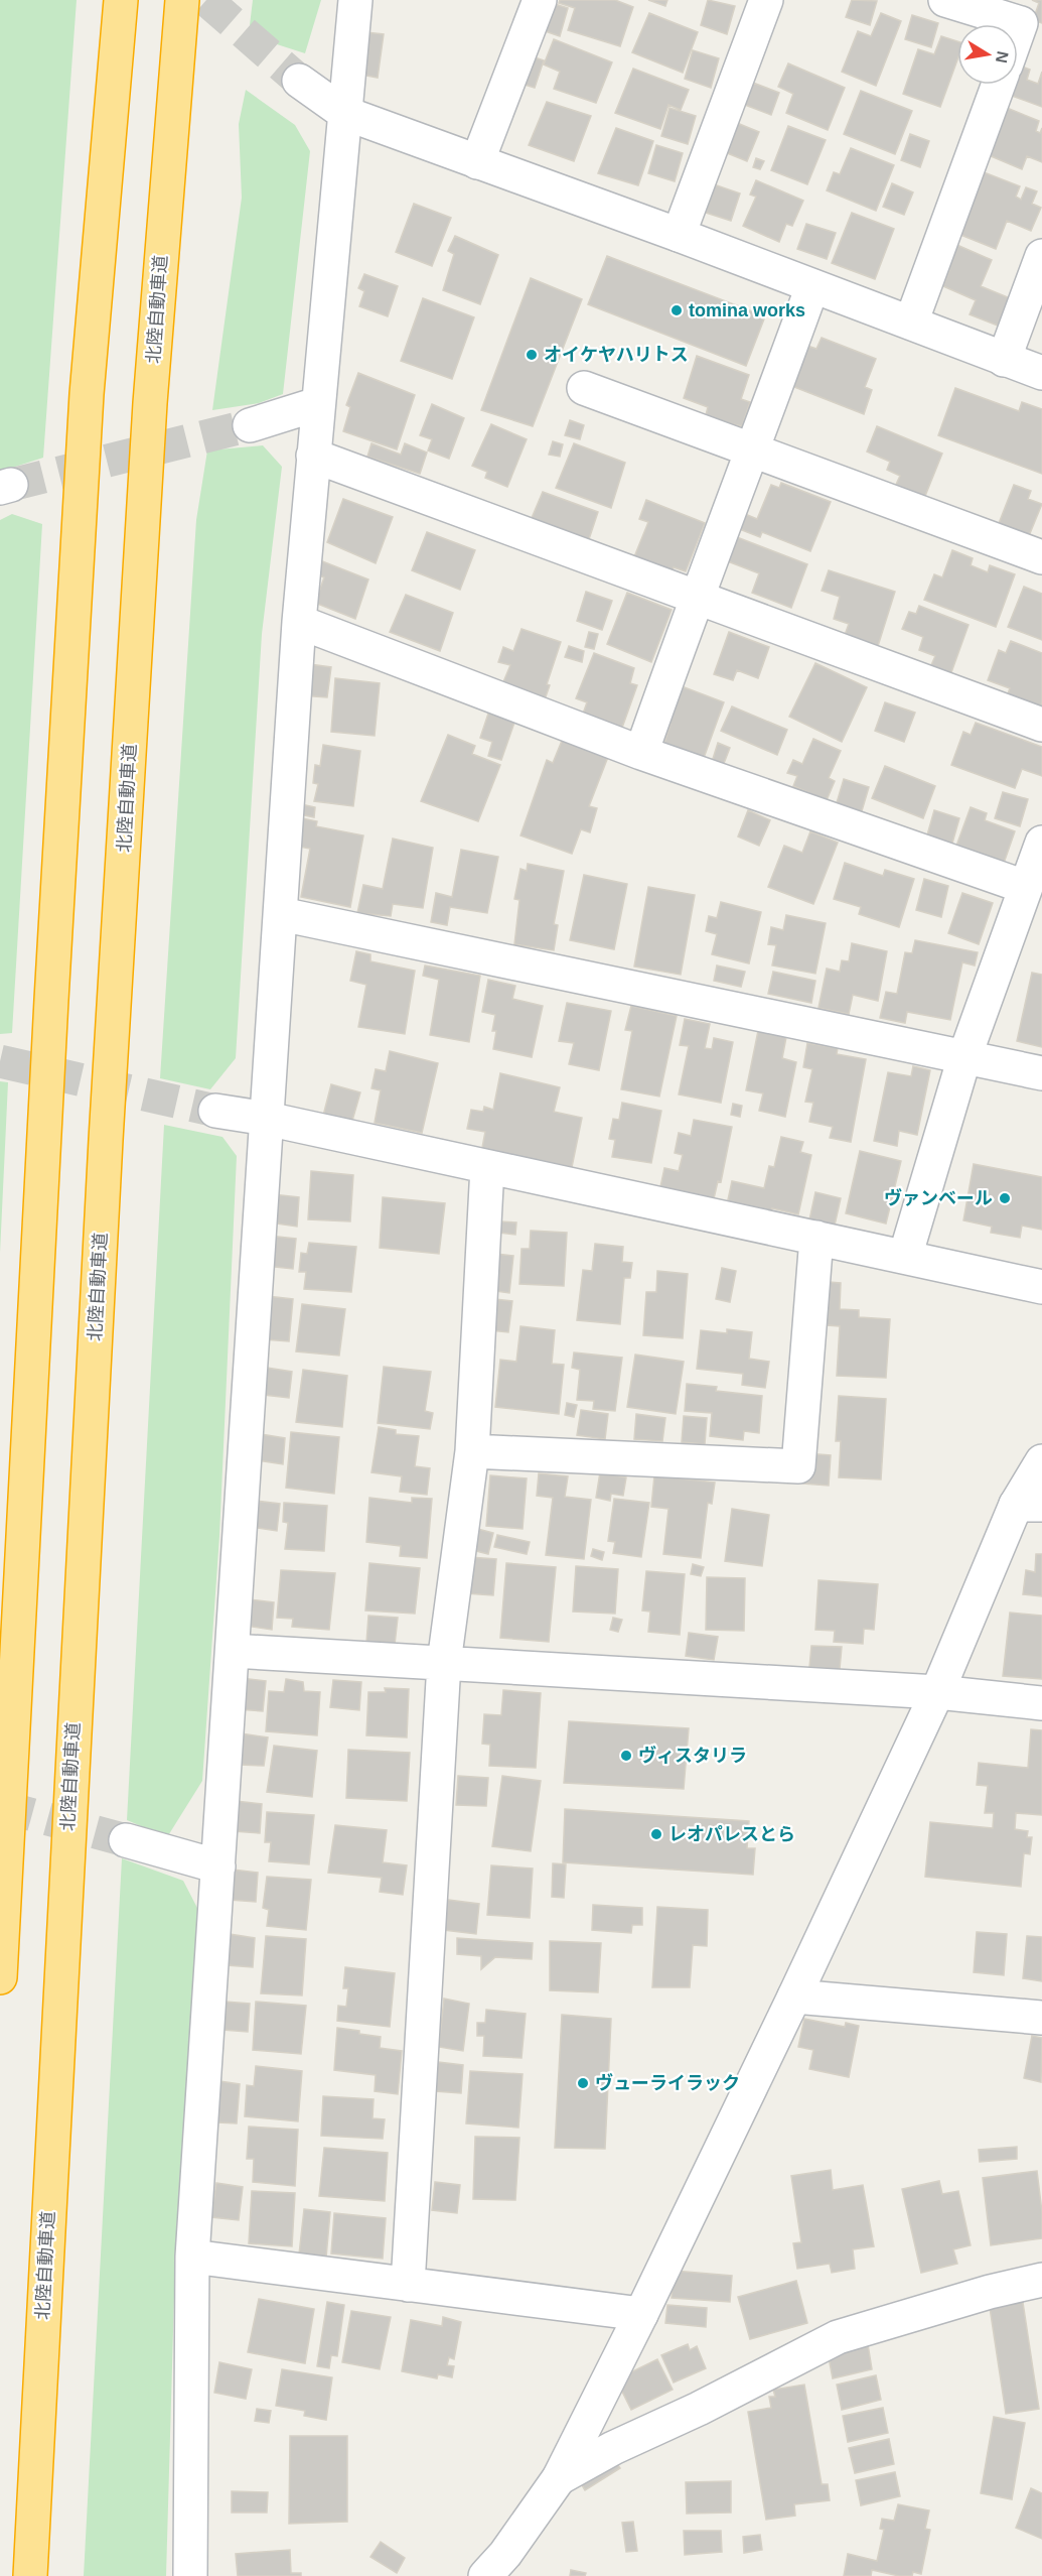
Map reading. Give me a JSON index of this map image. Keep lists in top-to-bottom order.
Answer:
{
  "streets": {
    "highway": ["北陸自動車道"]
  },
  "places": [
    "tomina works",
    "オイケヤハリトス",
    "ヴァンベール",
    "ヴィスタリラ",
    "レオパレスとら",
    "ヴューライラック"
  ],
  "north": "right"
}
